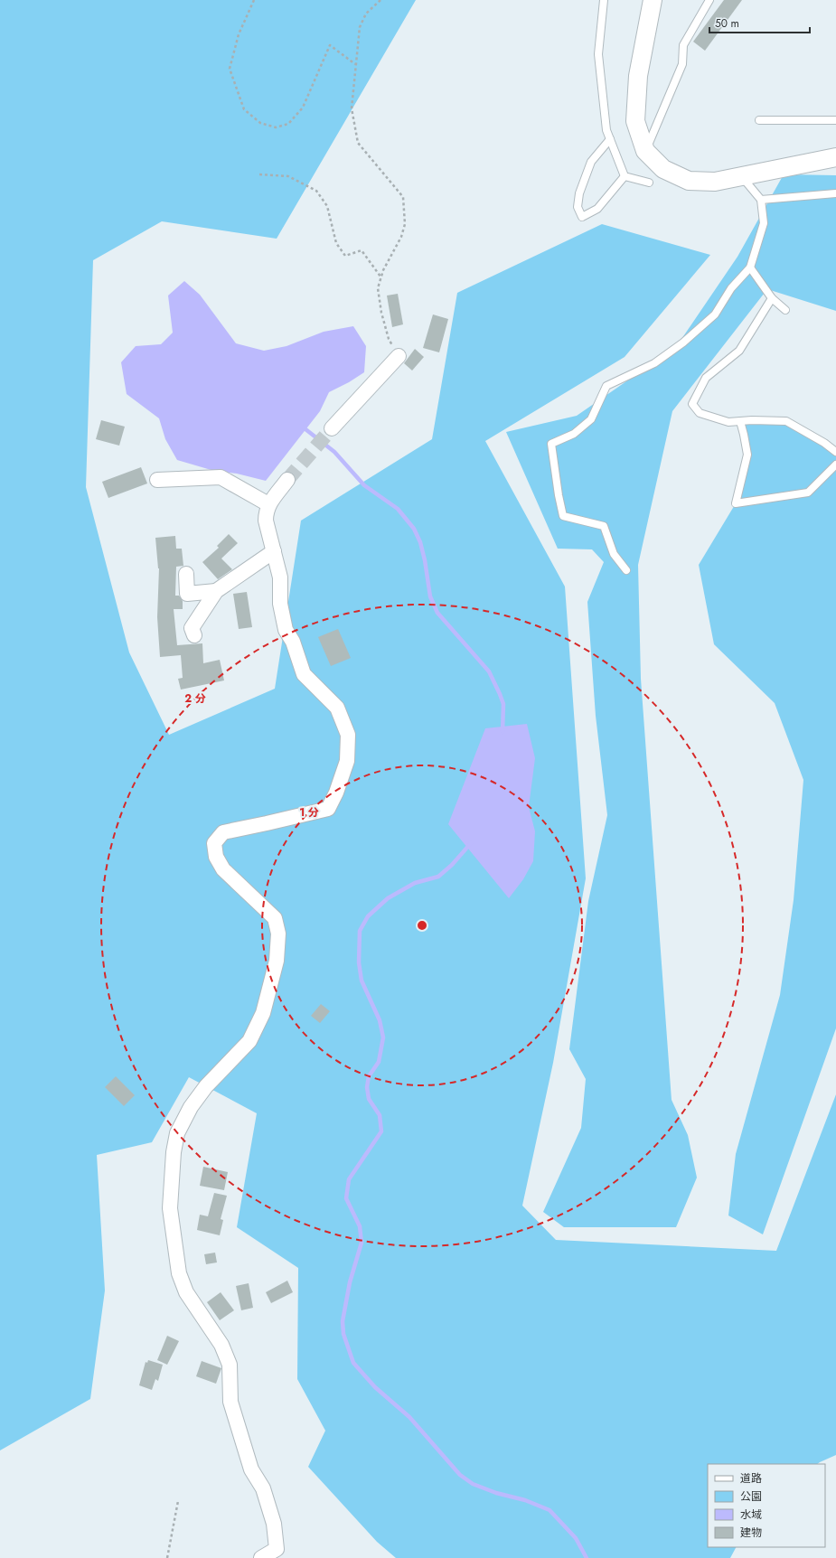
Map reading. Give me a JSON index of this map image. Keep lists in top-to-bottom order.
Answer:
{
  "legend": [
    "道路",
    "公園",
    "水域",
    "建物"
  ],
  "scale_bar": "50 m",
  "rings": ["2 分", "1 分"]
}
